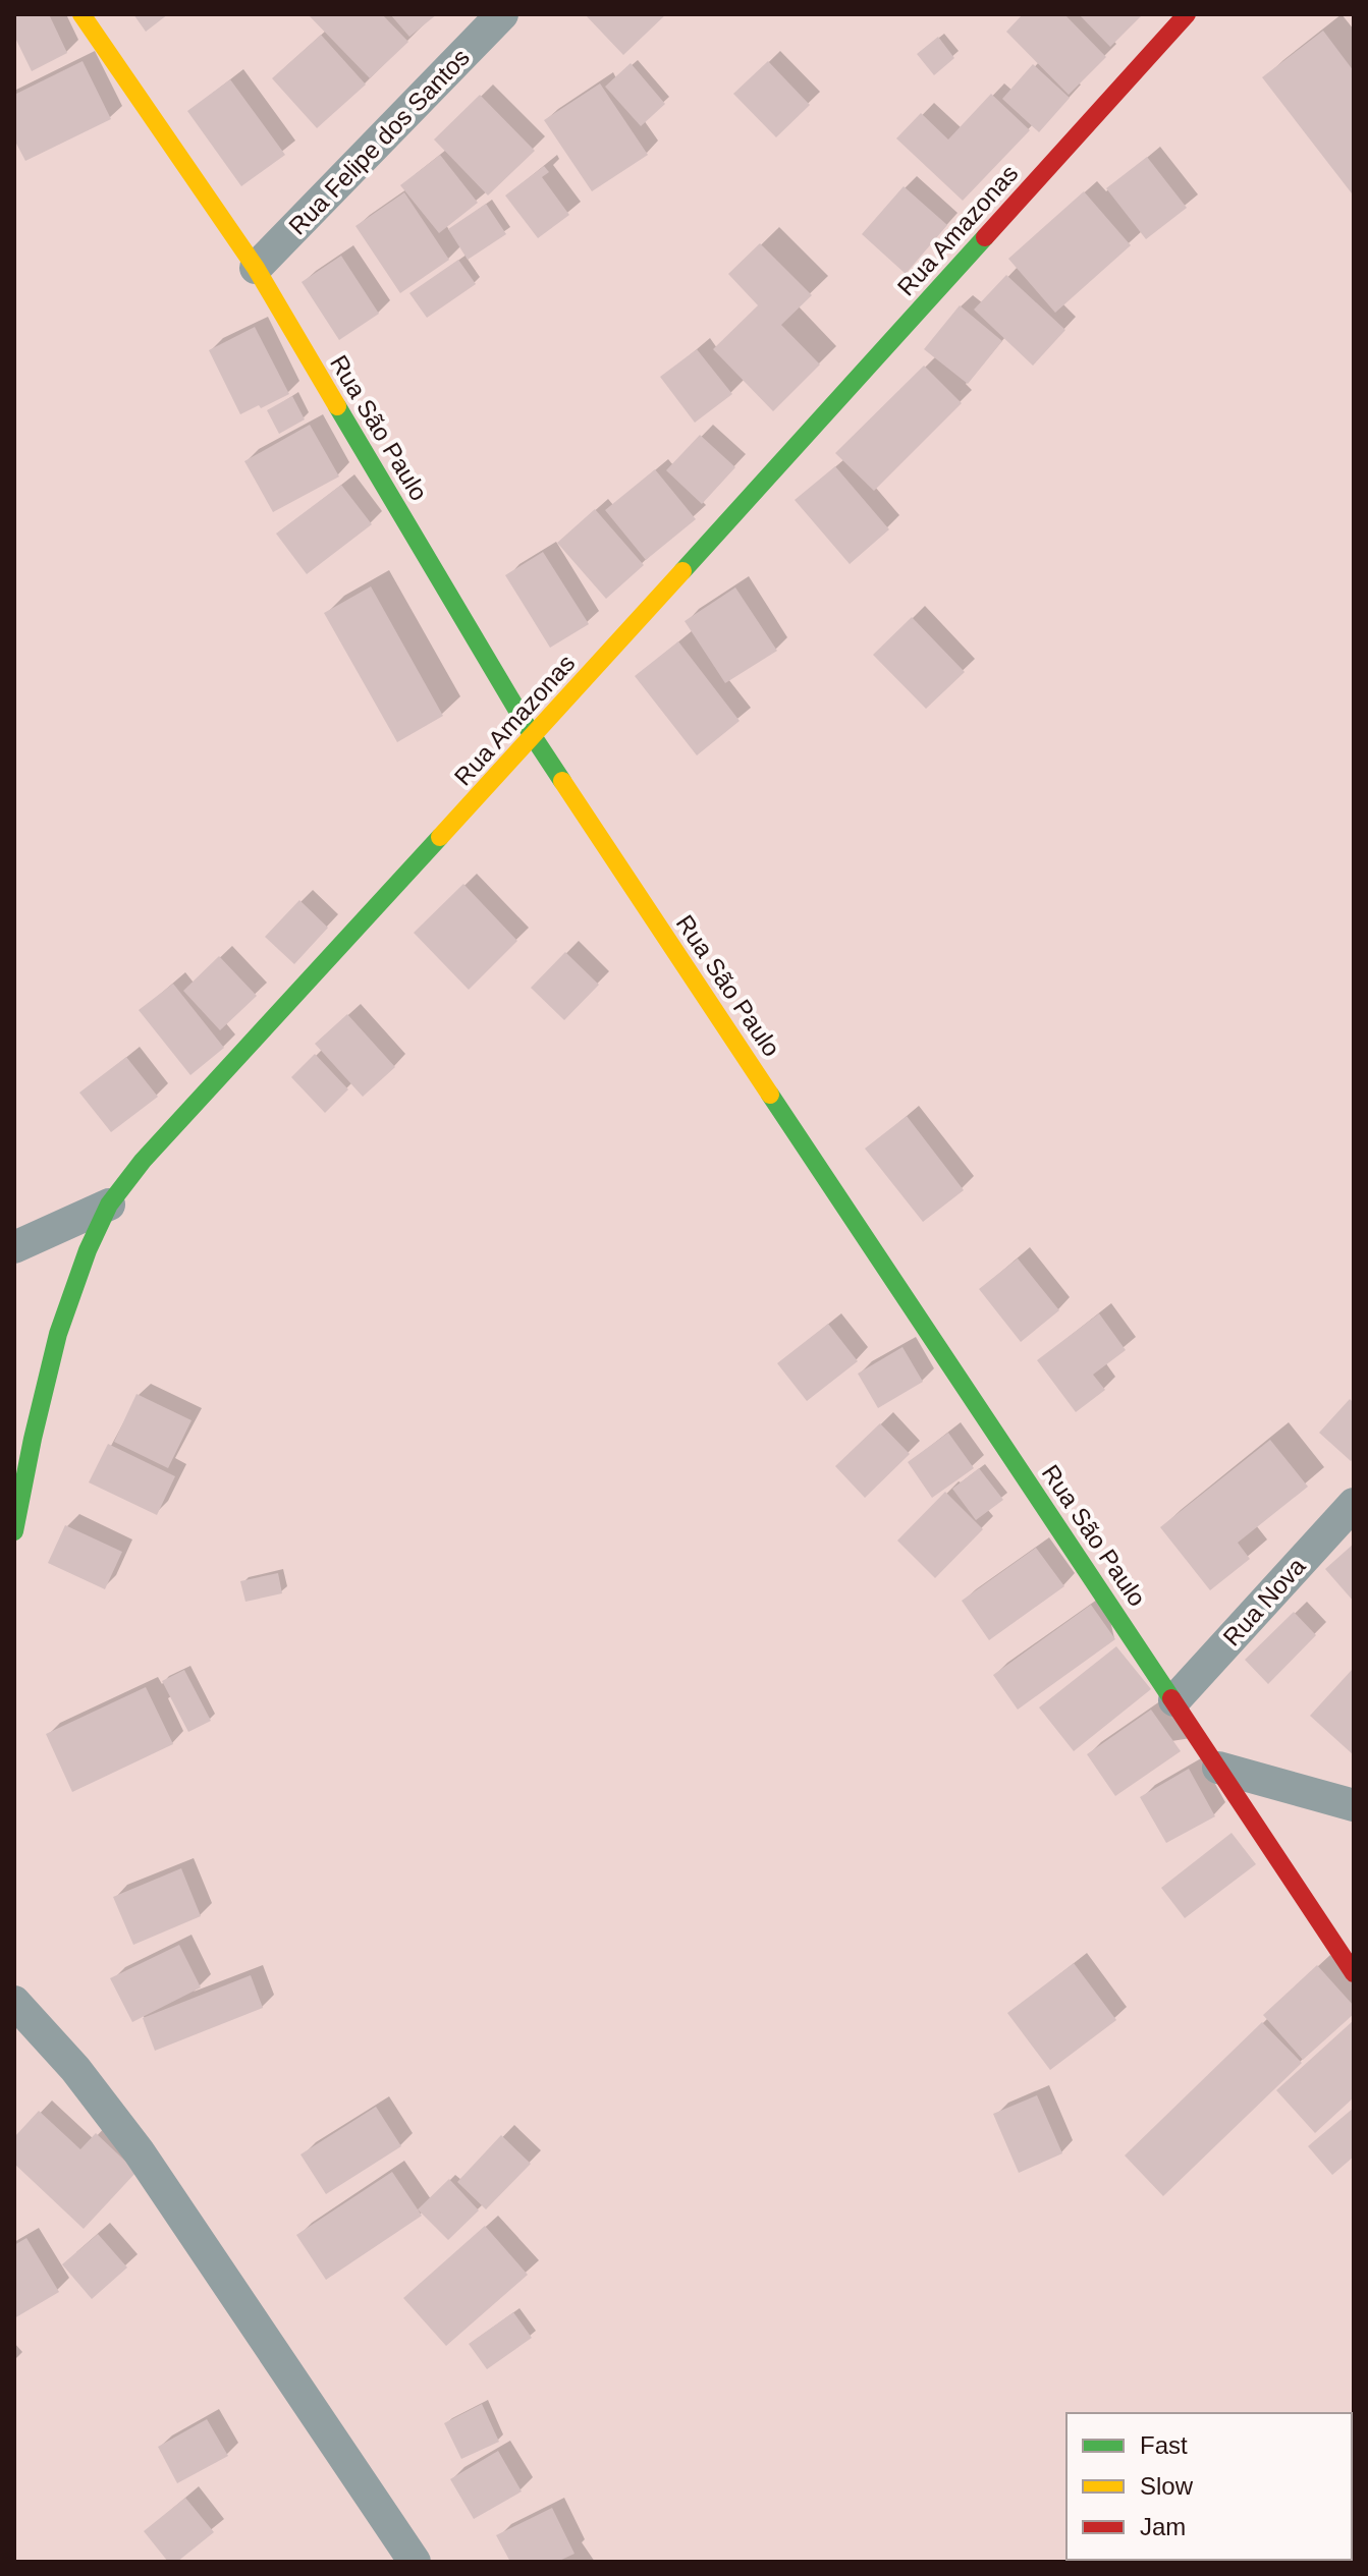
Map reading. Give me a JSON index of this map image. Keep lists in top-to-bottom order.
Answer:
{
  "streets": {
    "street": [
      "Rua Felipe dos Santos",
      "Rua Amazonas",
      "Rua São Paulo",
      "Rua Nova"
    ]
  },
  "crossings": [
    ["Rua Felipe dos Santos", "Rua São Paulo"],
    ["Rua Amazonas", "Rua São Paulo"],
    ["Rua São Paulo", "Rua Nova"]
  ],
  "legend": ["Fast", "Slow", "Jam"]
}
